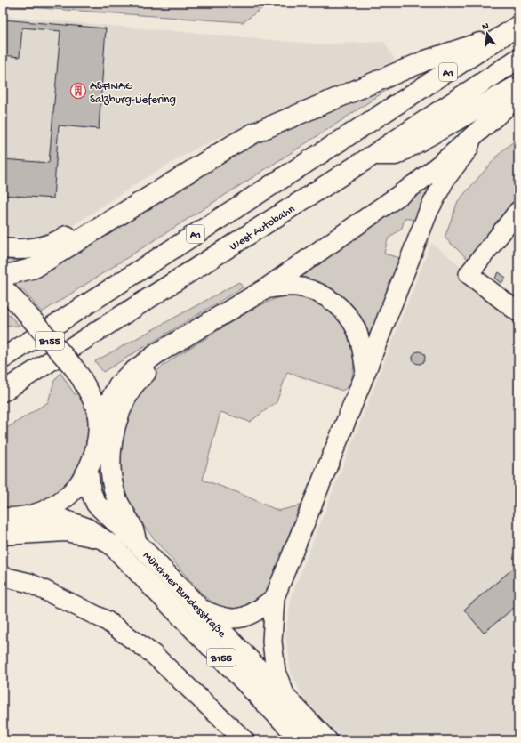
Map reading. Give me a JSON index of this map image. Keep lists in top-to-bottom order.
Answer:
{
  "streets": {
    "main road": [
      "A1",
      "West Autobahn",
      "B155",
      "Münchner Bundesstraße"
    ]
  },
  "places": {
    "building": ["ASFINAG Salzburg-Liefering"]
  },
  "north": "top"
}
